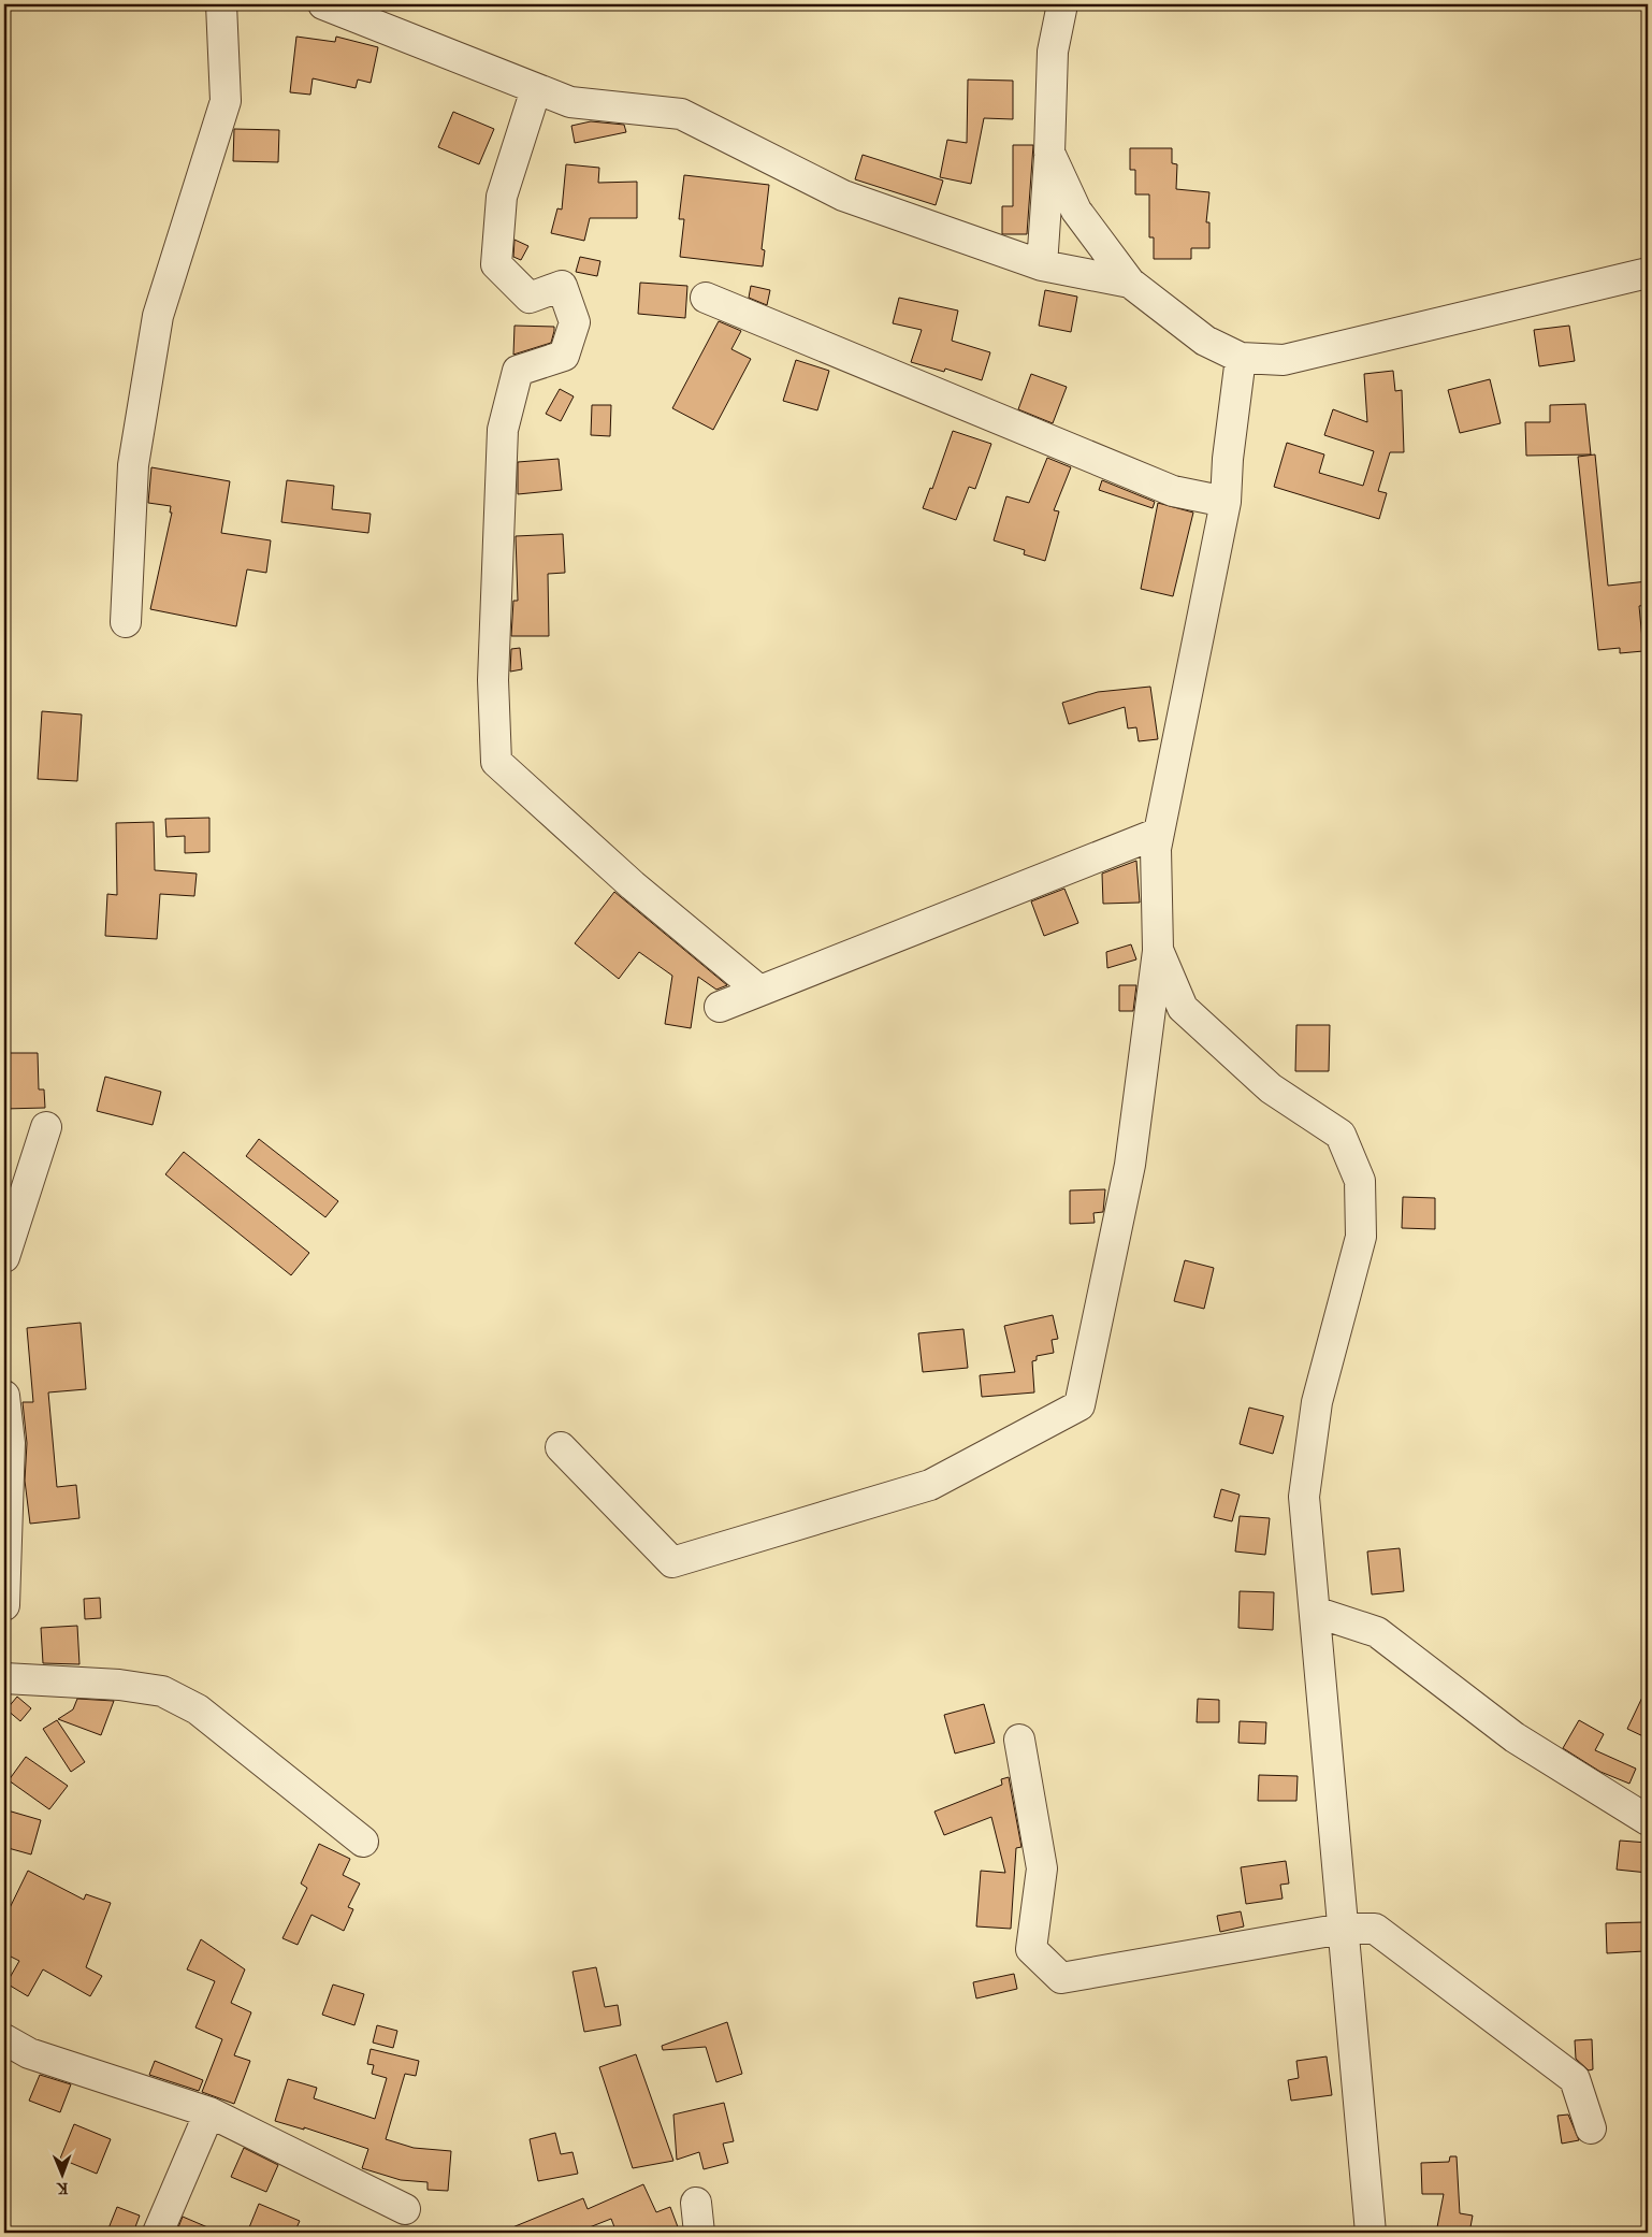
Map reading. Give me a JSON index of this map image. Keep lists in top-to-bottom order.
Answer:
{
  "north": "bottom"
}
